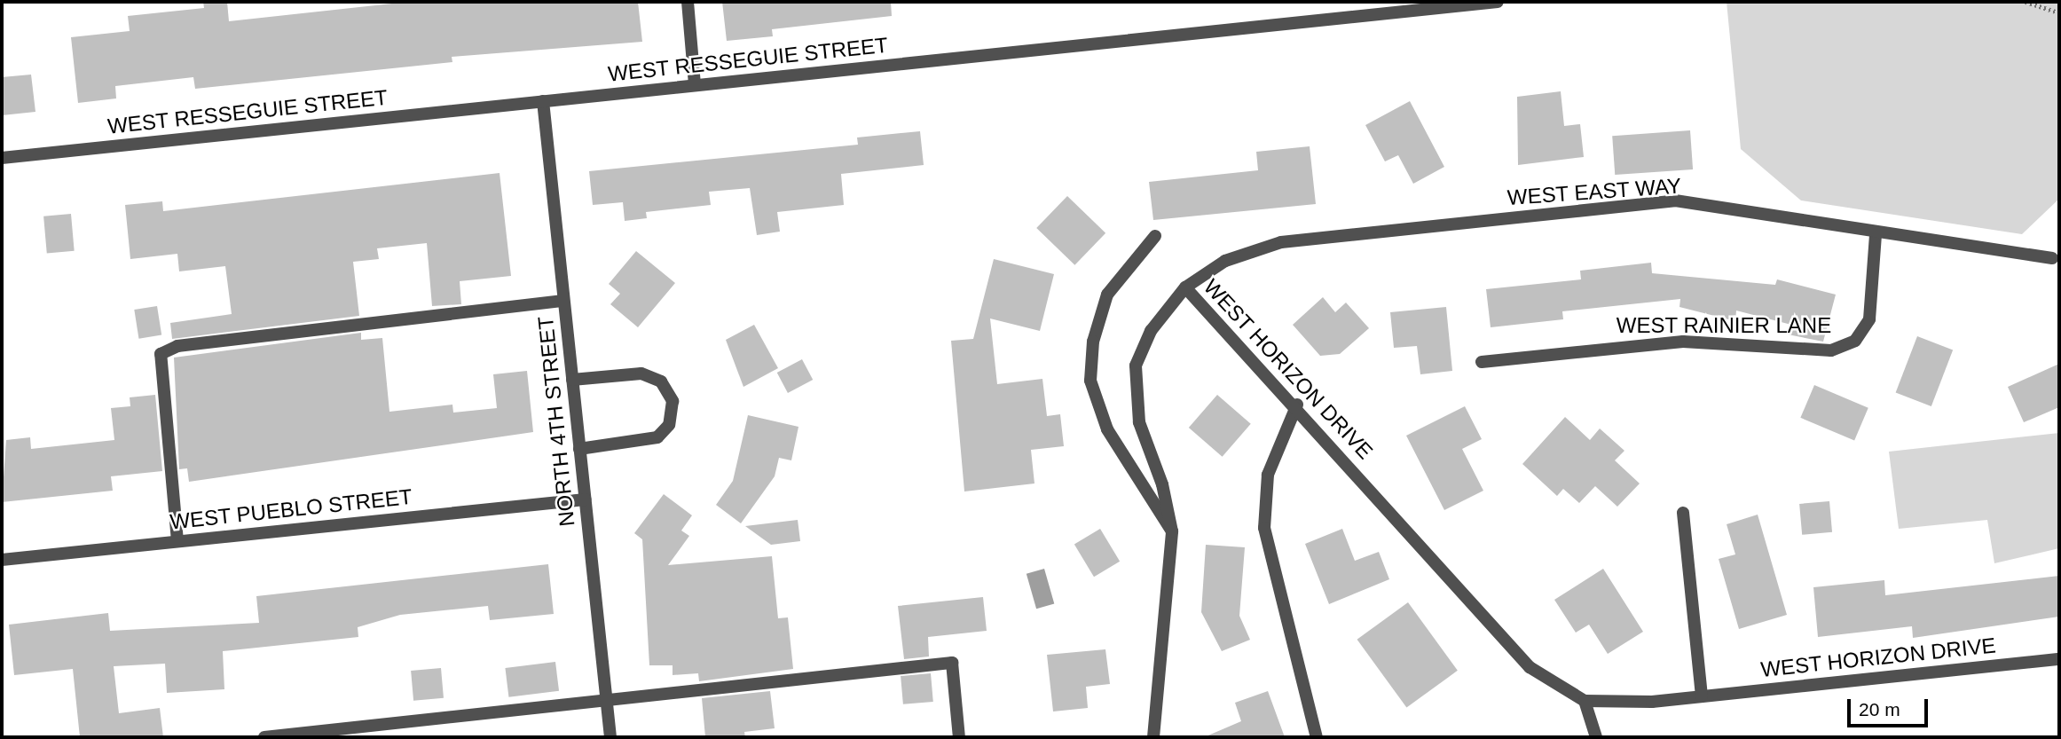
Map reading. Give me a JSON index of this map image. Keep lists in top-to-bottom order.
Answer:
{
  "streets": {
    "street": [
      "WEST RESSEGUIE STREET",
      "WEST EAST WAY",
      "WEST RAINIER LANE",
      "WEST HORIZON DRIVE",
      "NORTH 4TH STREET",
      "WEST PUEBLO STREET"
    ]
  },
  "crossings": [
    ["WEST RESSEGUIE STREET", "NORTH 4TH STREET"],
    ["WEST EAST WAY", "WEST RAINIER LANE"],
    ["WEST EAST WAY", "WEST HORIZON DRIVE"],
    ["NORTH 4TH STREET", "WEST PUEBLO STREET"]
  ],
  "scale_bar": "20 m"
}
